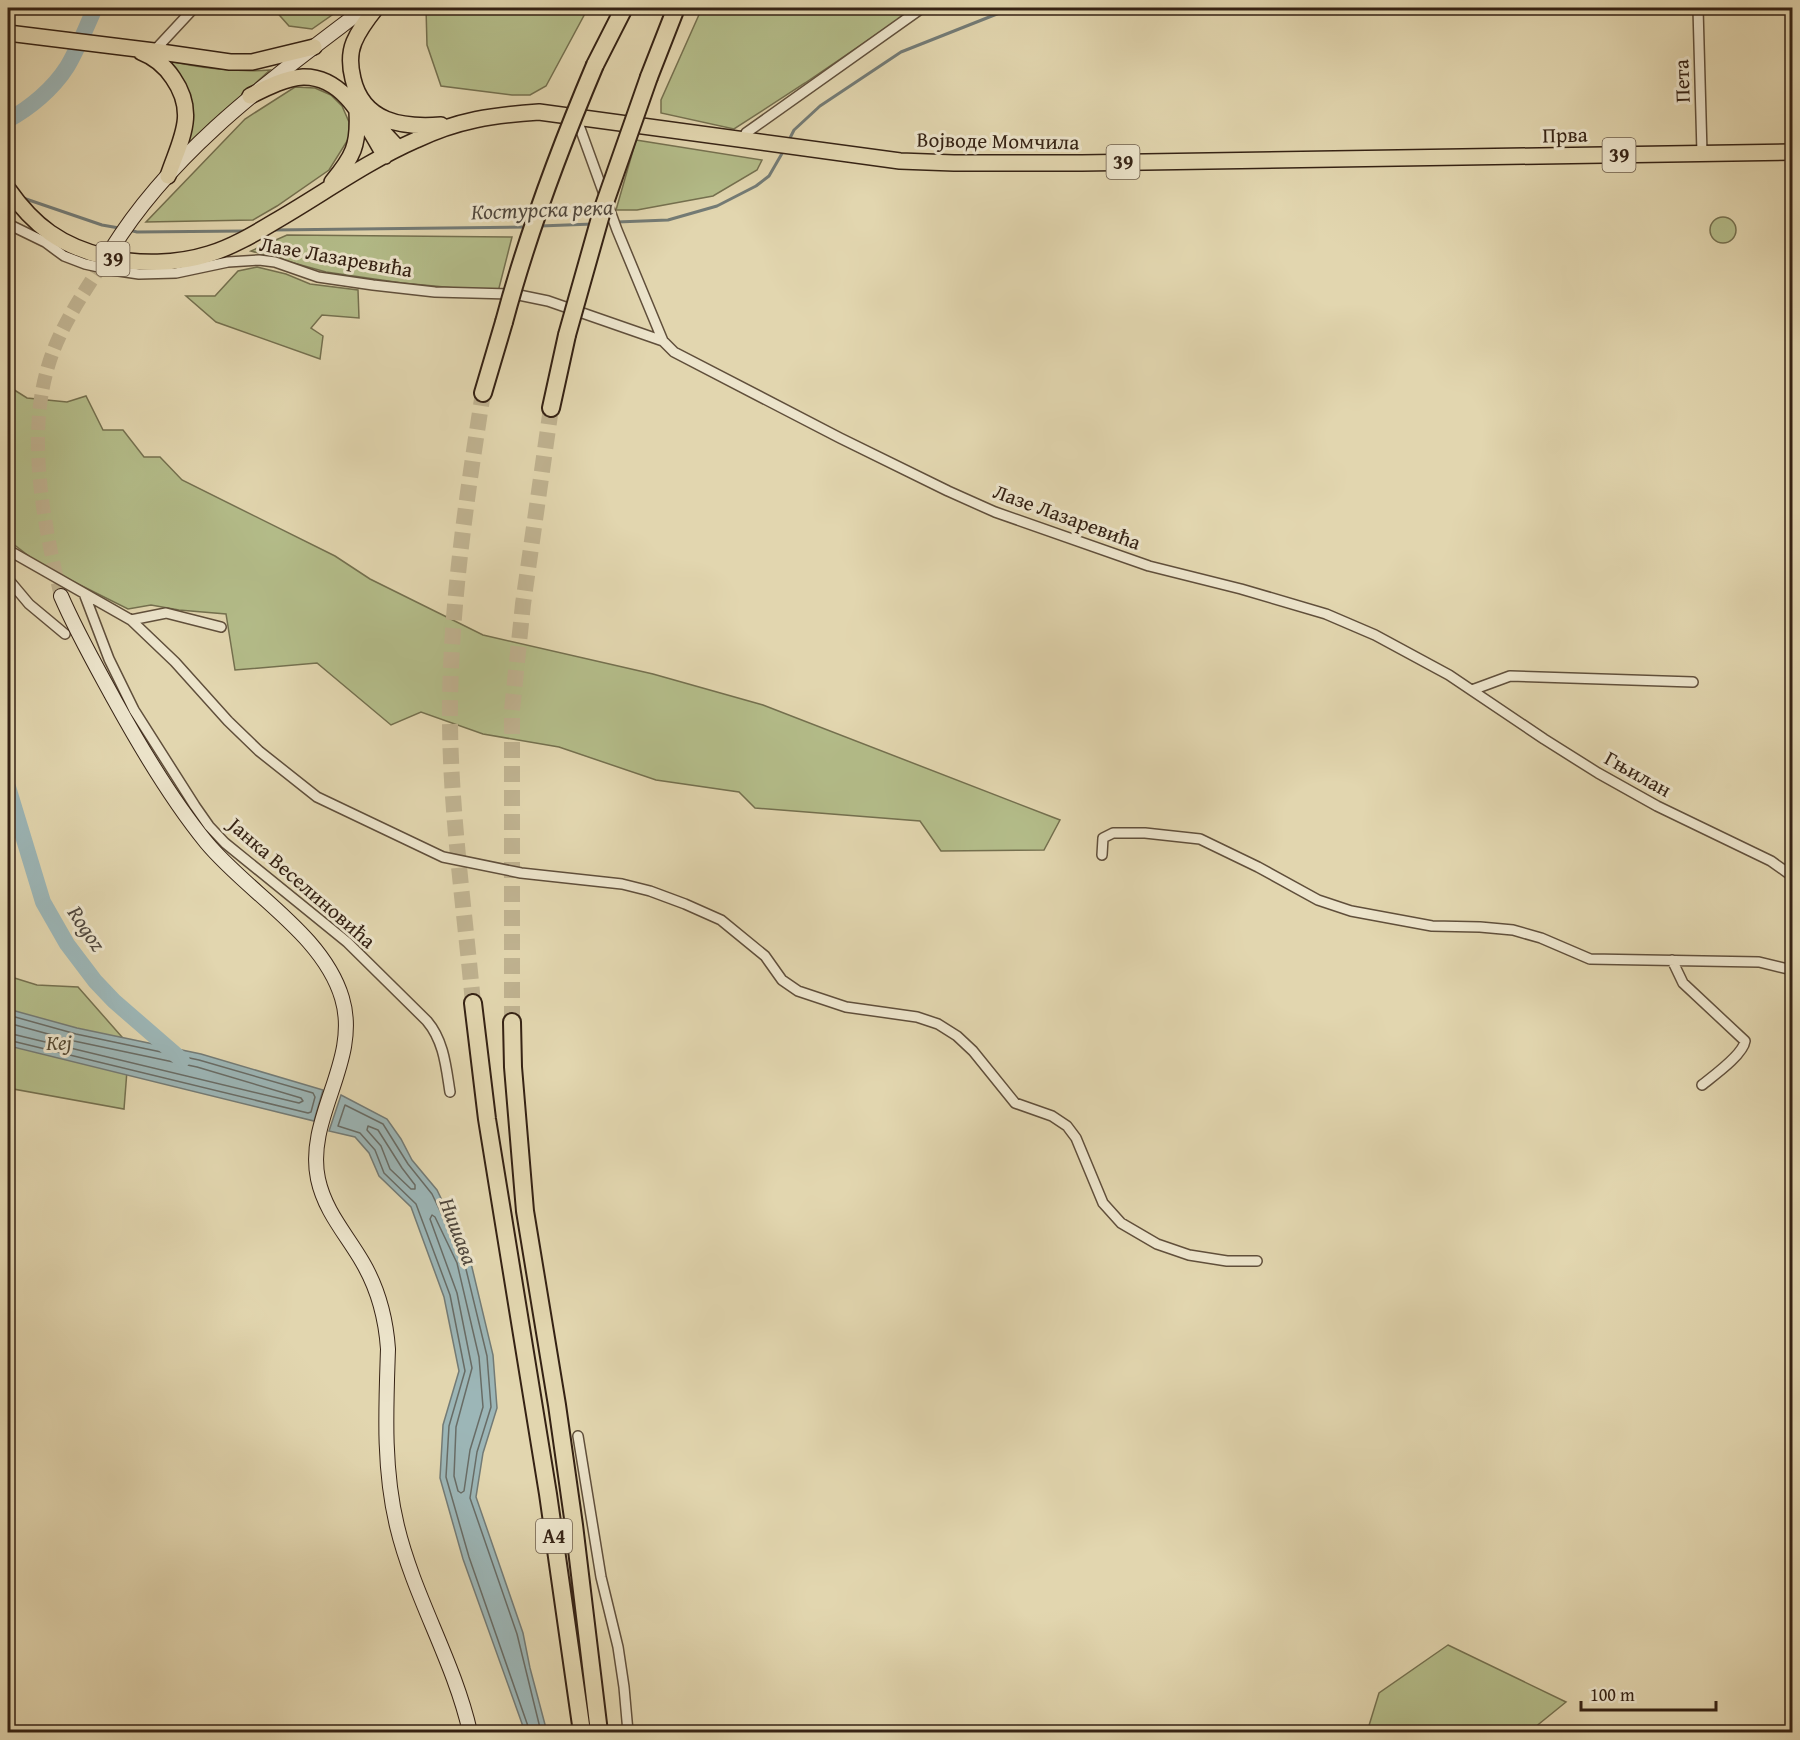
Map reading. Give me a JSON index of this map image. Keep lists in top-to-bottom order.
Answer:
{
  "streets": {
    "highway": ["A4"],
    "main road": ["Прва", "Војводе Момчила", "39"],
    "street": [
      "Пета",
      "Лазе Лазаревића",
      "Гњилан",
      "Јанка Веселиновића"
    ]
  },
  "crossings": [
    ["Пета", "Прва"],
    ["Прва", "Војводе Момчила"],
    ["Војводе Момчила", "39"],
    ["Лазе Лазаревића", "Гњилан"]
  ],
  "water": ["Костурска река", "Rogoz", "Нишава"],
  "parks": ["Кеј"],
  "scale_bar": "100 m"
}
